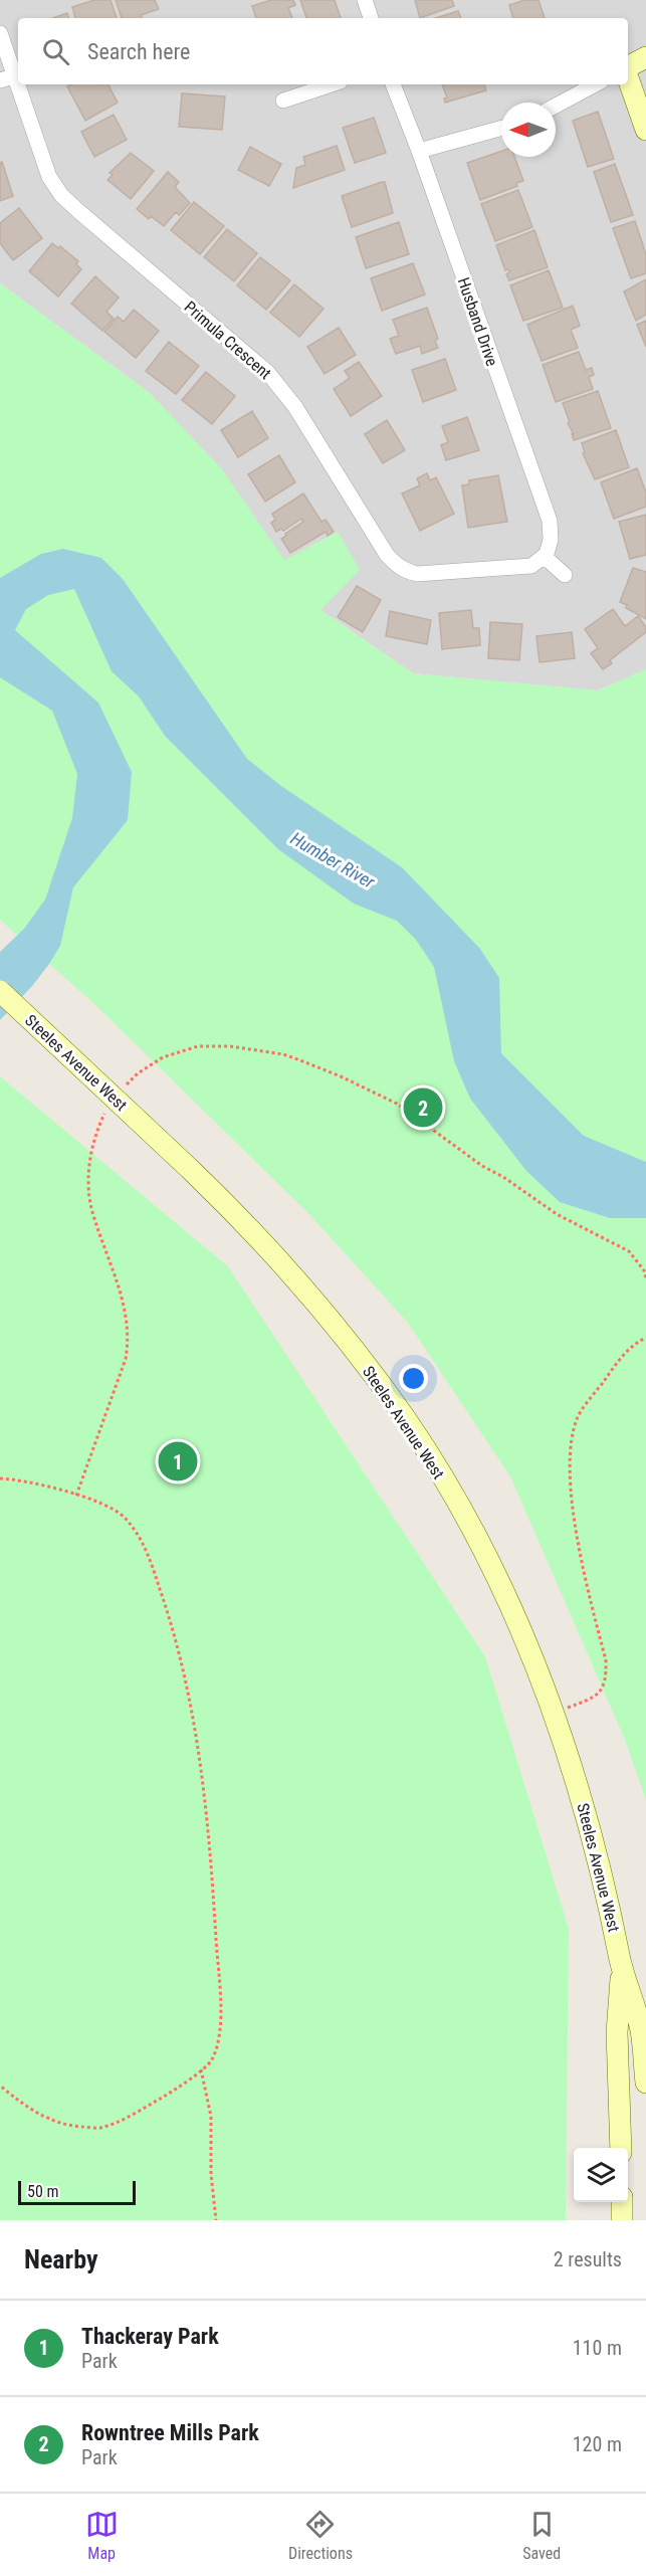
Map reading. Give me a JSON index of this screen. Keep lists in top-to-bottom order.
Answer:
{
  "streets": {
    "main road": ["Steeles Avenue West"],
    "street": ["Husband Drive", "Primula Crescent"]
  },
  "crossings": [
    ["Husband Drive", "Primula Crescent"]
  ],
  "water": ["Humber River"],
  "scale_bar": "50 m",
  "north": "left",
  "page": {
    "search": "Search here",
    "pins": ["2", "1"],
    "scale": "50 m",
    "heading": ["Nearby", "2 results"],
    "list": [
      {
        "mark": "1",
        "name": "Thackeray Park",
        "note": "Park",
        "value": "110 m"
      },
      {
        "mark": "2",
        "name": "Rowntree Mills Park",
        "note": "Park",
        "value": "120 m"
      }
    ],
    "nav": ["Map", "Directions", "Saved"]
  }
}
